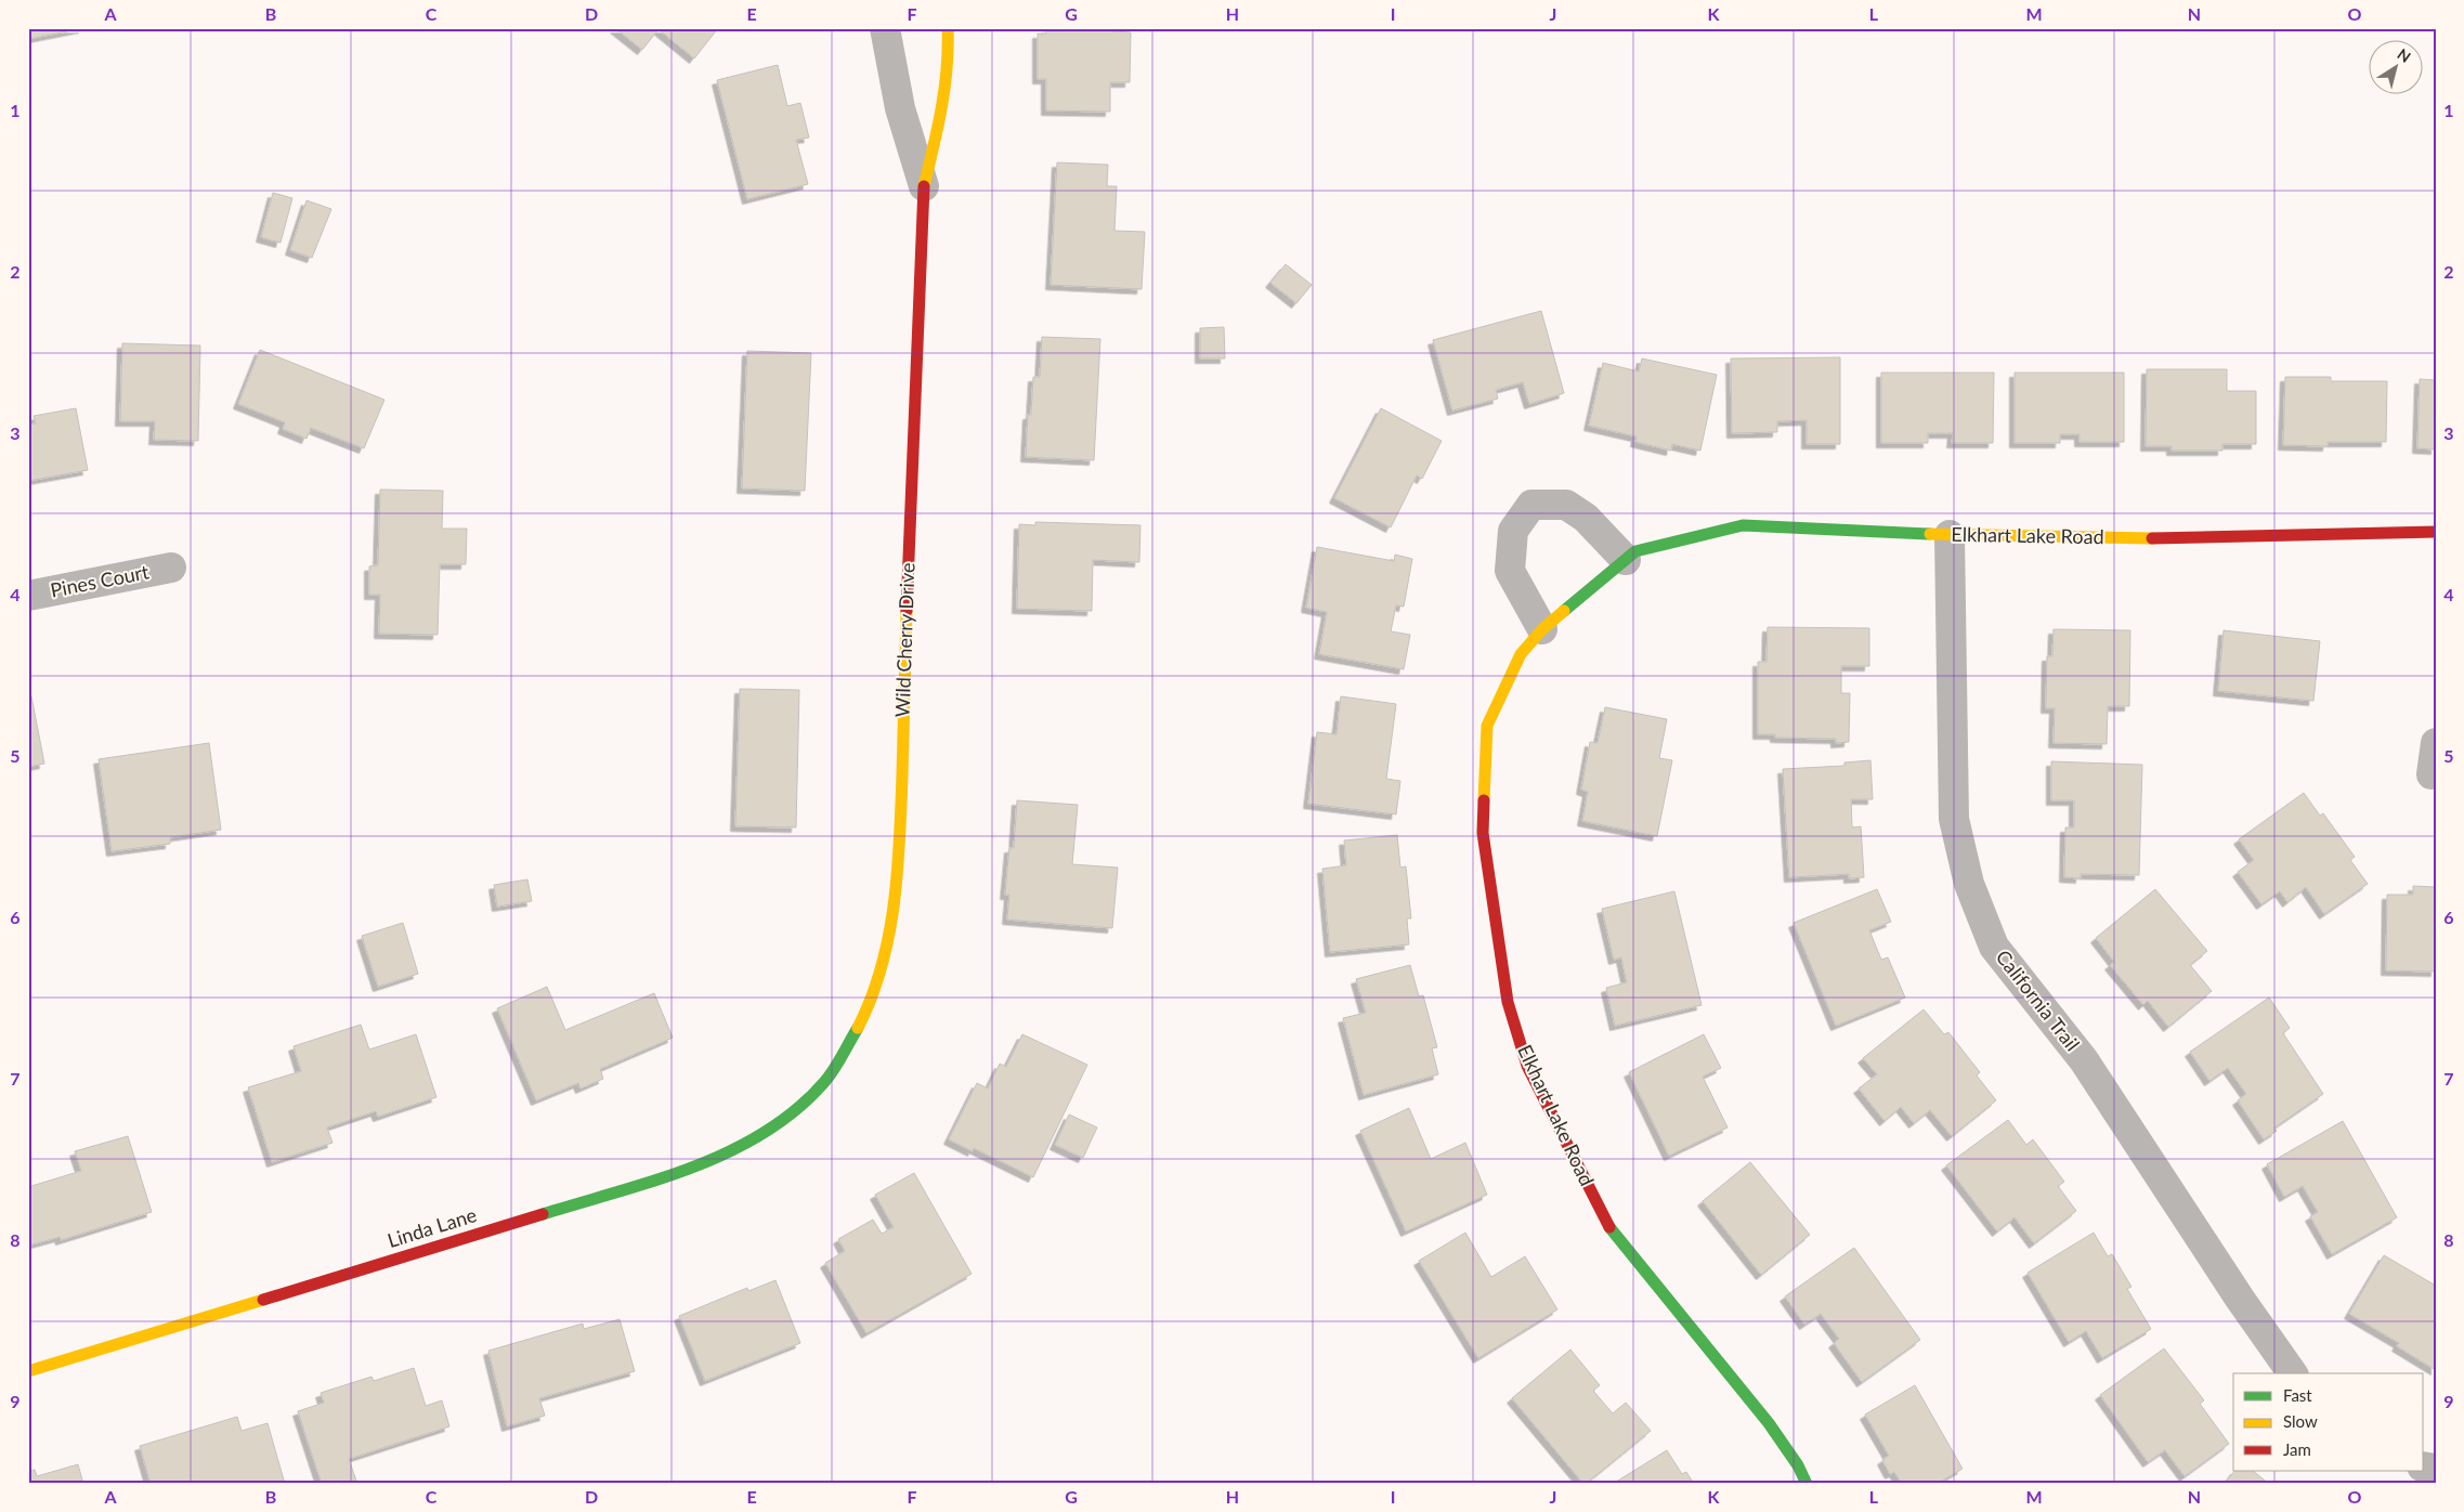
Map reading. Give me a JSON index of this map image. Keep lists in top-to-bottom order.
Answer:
{
  "streets": {
    "street": [
      "Elkhart Lake Road",
      "Pines Court",
      "Wild Cherry Drive",
      "California Trail",
      "Linda Lane"
    ]
  },
  "crossings": [
    ["Elkhart Lake Road", "California Trail"],
    ["Wild Cherry Drive", "Linda Lane"]
  ],
  "legend": ["Fast", "Slow", "Jam"],
  "north": "top right",
  "grid": {
    "columns": [
      "A",
      "B",
      "C",
      "D",
      "E",
      "F",
      "G",
      "H",
      "I",
      "J",
      "K",
      "L",
      "M",
      "N",
      "O"
    ],
    "rows": [
      "1",
      "2",
      "3",
      "4",
      "5",
      "6",
      "7",
      "8",
      "9"
    ]
  }
}
